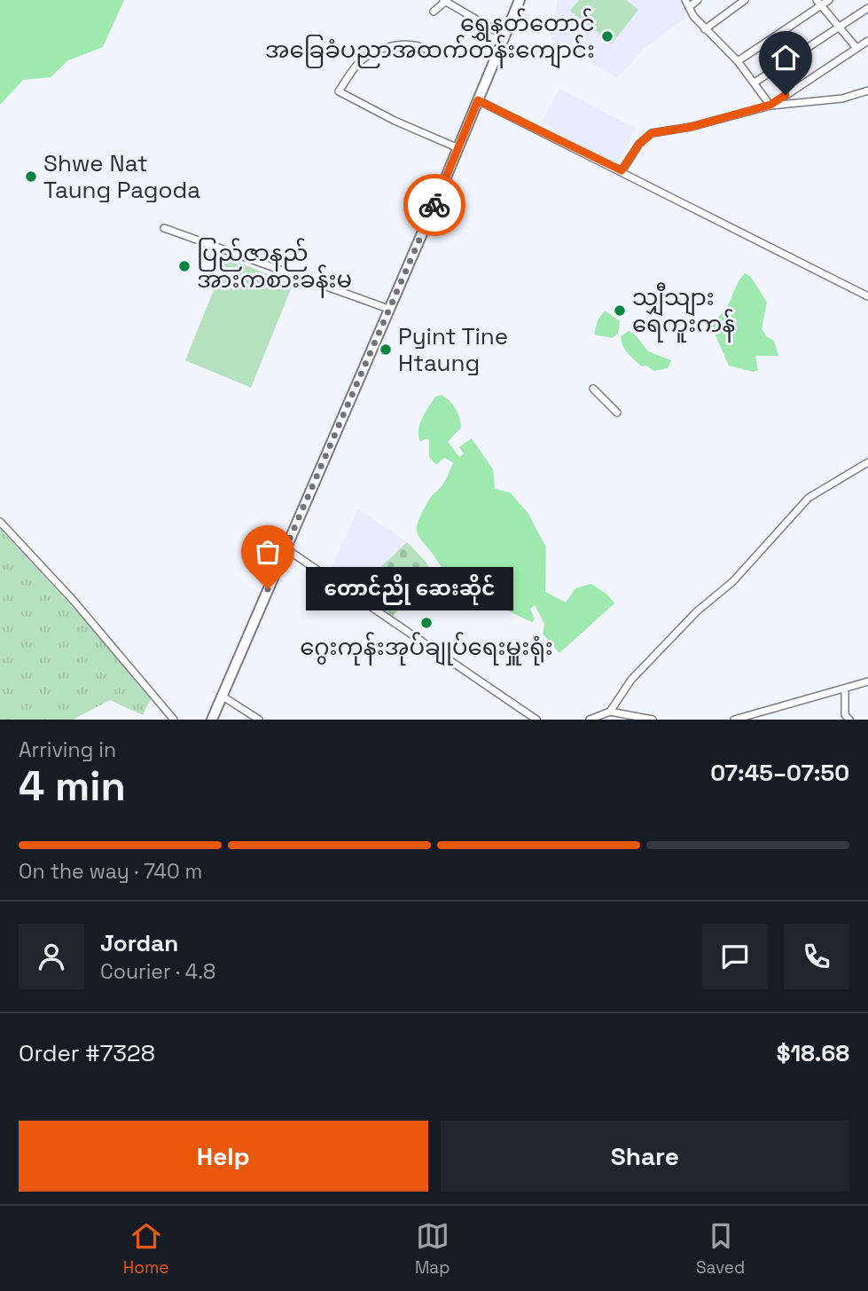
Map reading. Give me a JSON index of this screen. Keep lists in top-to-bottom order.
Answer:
{
  "places": [
    "ရွှေနတ်တောင် အခြေခံပညာအထက်တန်းကျောင်း",
    "Shwe Nat Taung Pagoda",
    "ပြည်ဇာနည် အားကစားခန်းမ",
    "သျှီသျား ရေကူးကန်",
    "Pyint Tine Htaung",
    "တောင်ညို ဆေးဆိုင်",
    "ဂွေးကုန်းအုပ်ချုပ်ရေးမှူးရုံး"
  ],
  "page": {
    "bubble": "တောင်ညို ဆေးဆိုင်",
    "heading": ["4 min", "Arriving in", "07:45–07:50"],
    "panel": [
      "Jordan",
      "Courier · 4.8",
      "Order #7328",
      "$18.68"
    ],
    "bar": "On the way · 740 m",
    "buttons": ["Help", "Share"],
    "tabs": ["Home", "Map", "Saved"]
  }
}
